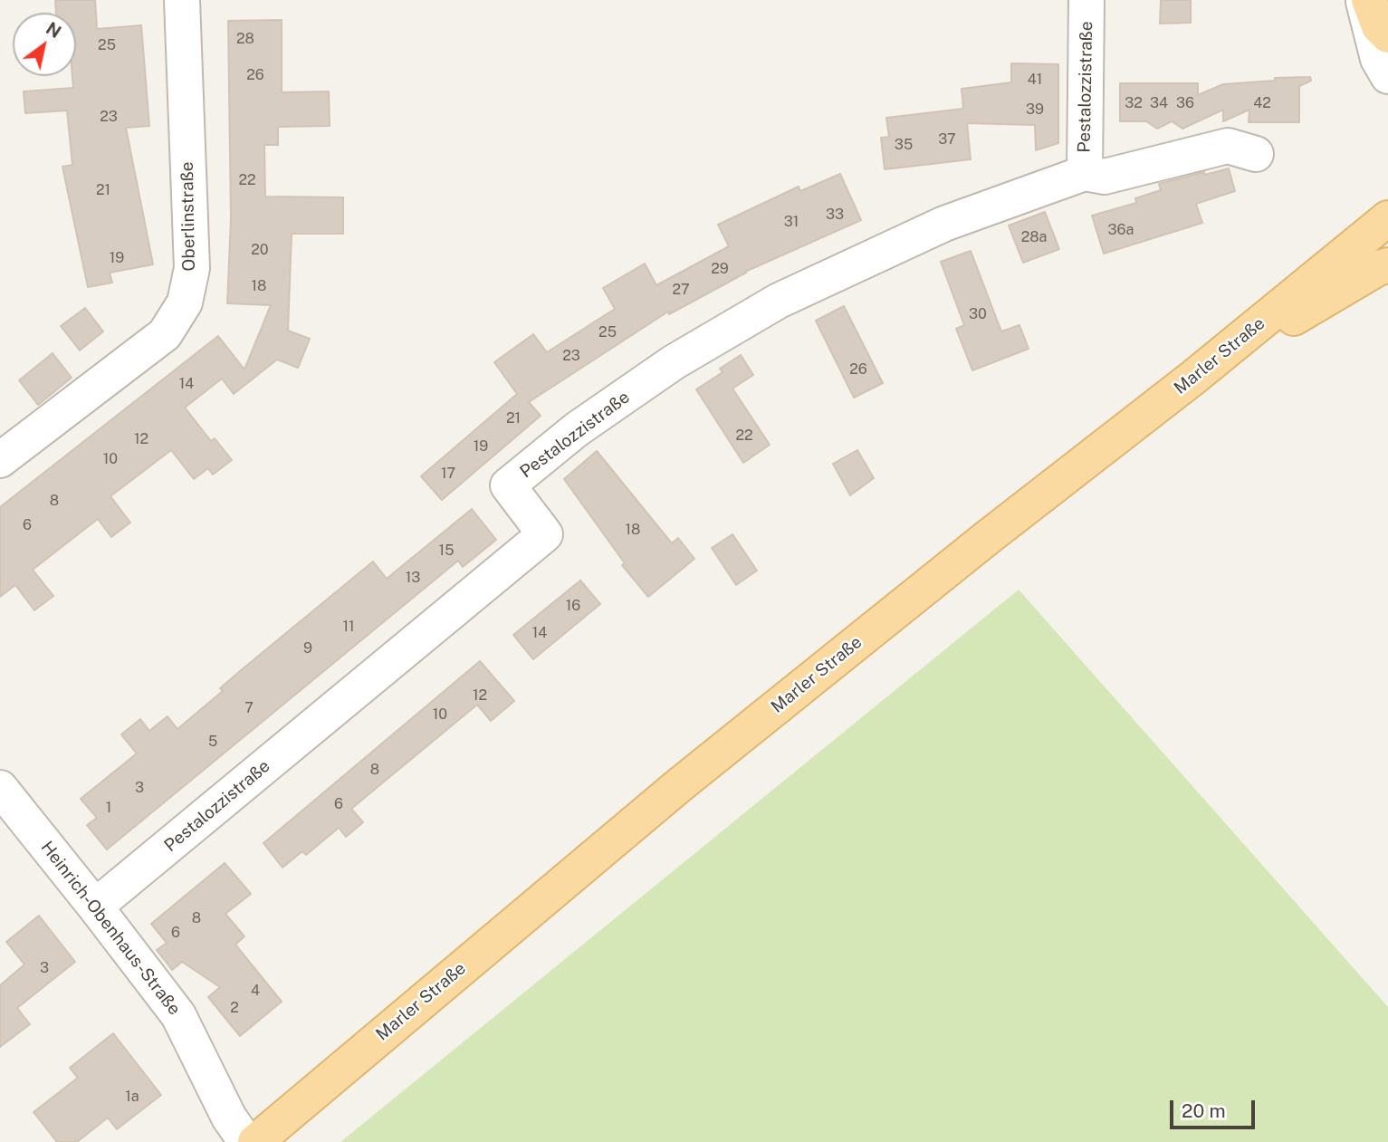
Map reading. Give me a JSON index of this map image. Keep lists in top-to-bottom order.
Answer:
{
  "streets": {
    "main road": ["Marler Straße"],
    "street": ["Pestalozzistraße", "Oberlinstraße", "Heinrich-Obenhaus-Straße"]
  },
  "crossings": [
    ["Pestalozzistraße", "Heinrich-Obenhaus-Straße"]
  ],
  "house_numbers": [
    "28",
    "25",
    "26",
    "41",
    "32",
    "34",
    "36",
    "42",
    "39",
    "23",
    "37",
    "35",
    "22",
    "21",
    "33",
    "31",
    "36a",
    "28a",
    "20",
    "19",
    "29",
    "18",
    "27",
    "30",
    "25",
    "23",
    "26",
    "14",
    "21",
    "22",
    "12",
    "19",
    "10",
    "17",
    "8",
    "6",
    "18",
    "15",
    "13",
    "16",
    "11",
    "14",
    "9",
    "12",
    "7",
    "10",
    "5",
    "8",
    "3",
    "6",
    "1",
    "8",
    "6",
    "3",
    "4",
    "2",
    "1a"
  ],
  "scale_bar": "20 m",
  "north": "top right"
}
